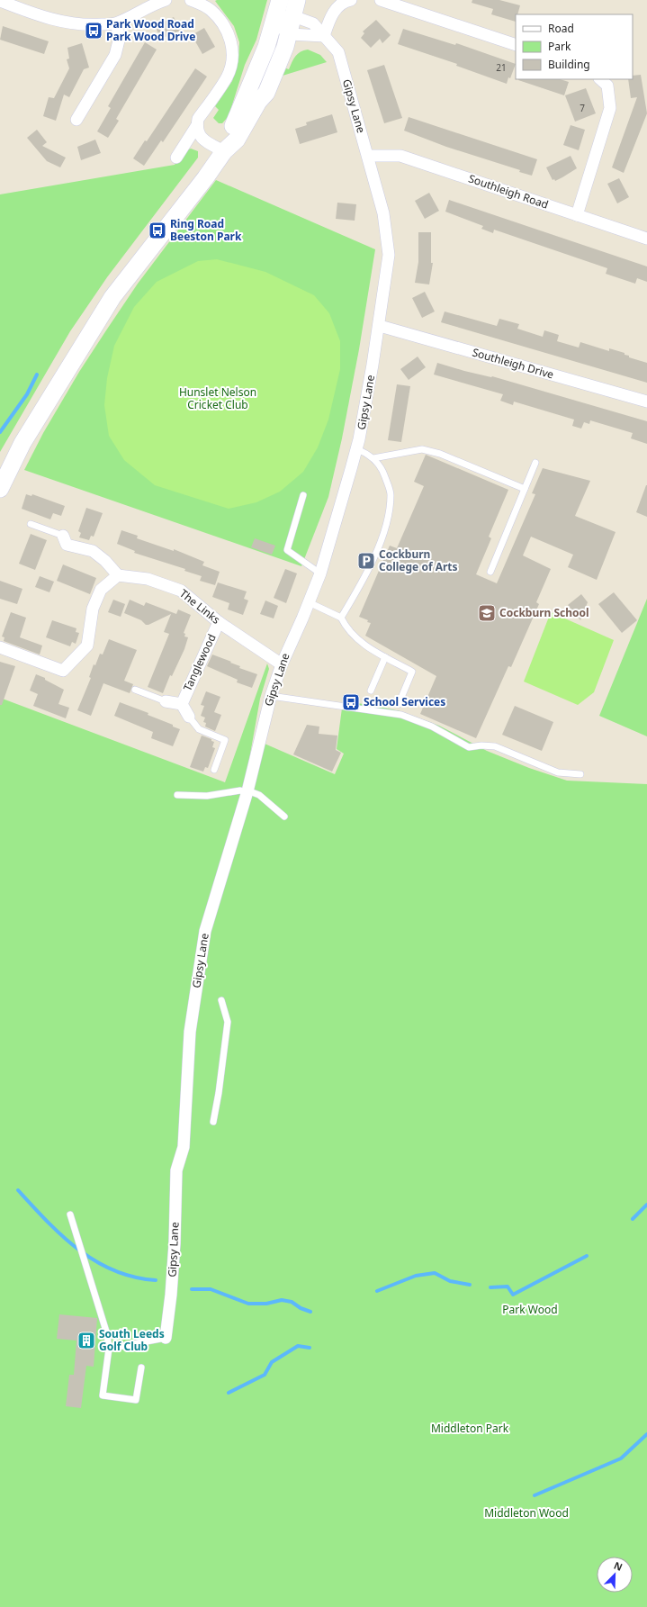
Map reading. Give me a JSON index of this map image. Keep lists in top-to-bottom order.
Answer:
{
  "streets": {
    "street": [
      "Gipsy Lane",
      "Southleigh Road",
      "Southleigh Drive",
      "The Links",
      "Tanglewood"
    ]
  },
  "crossings": [
    ["Gipsy Lane", "Southleigh Road"],
    ["Gipsy Lane", "Southleigh Drive"],
    ["Gipsy Lane", "The Links"],
    ["The Links", "Tanglewood"]
  ],
  "parks": [
    "Hunslet Nelson Cricket Club",
    "Park Wood",
    "Middleton Park",
    "Middleton Wood"
  ],
  "places": {
    "bus stop": ["Park Wood Road Park Wood Drive", "Ring Road Beeston Park", "School Services"],
    "parking": ["Cockburn College of Arts"],
    "school or university": ["Cockburn School"],
    "building": ["South Leeds Golf Club"]
  },
  "house_numbers": ["21", "7"],
  "legend": ["Road", "Park", "Building"],
  "north": "top right"
}
